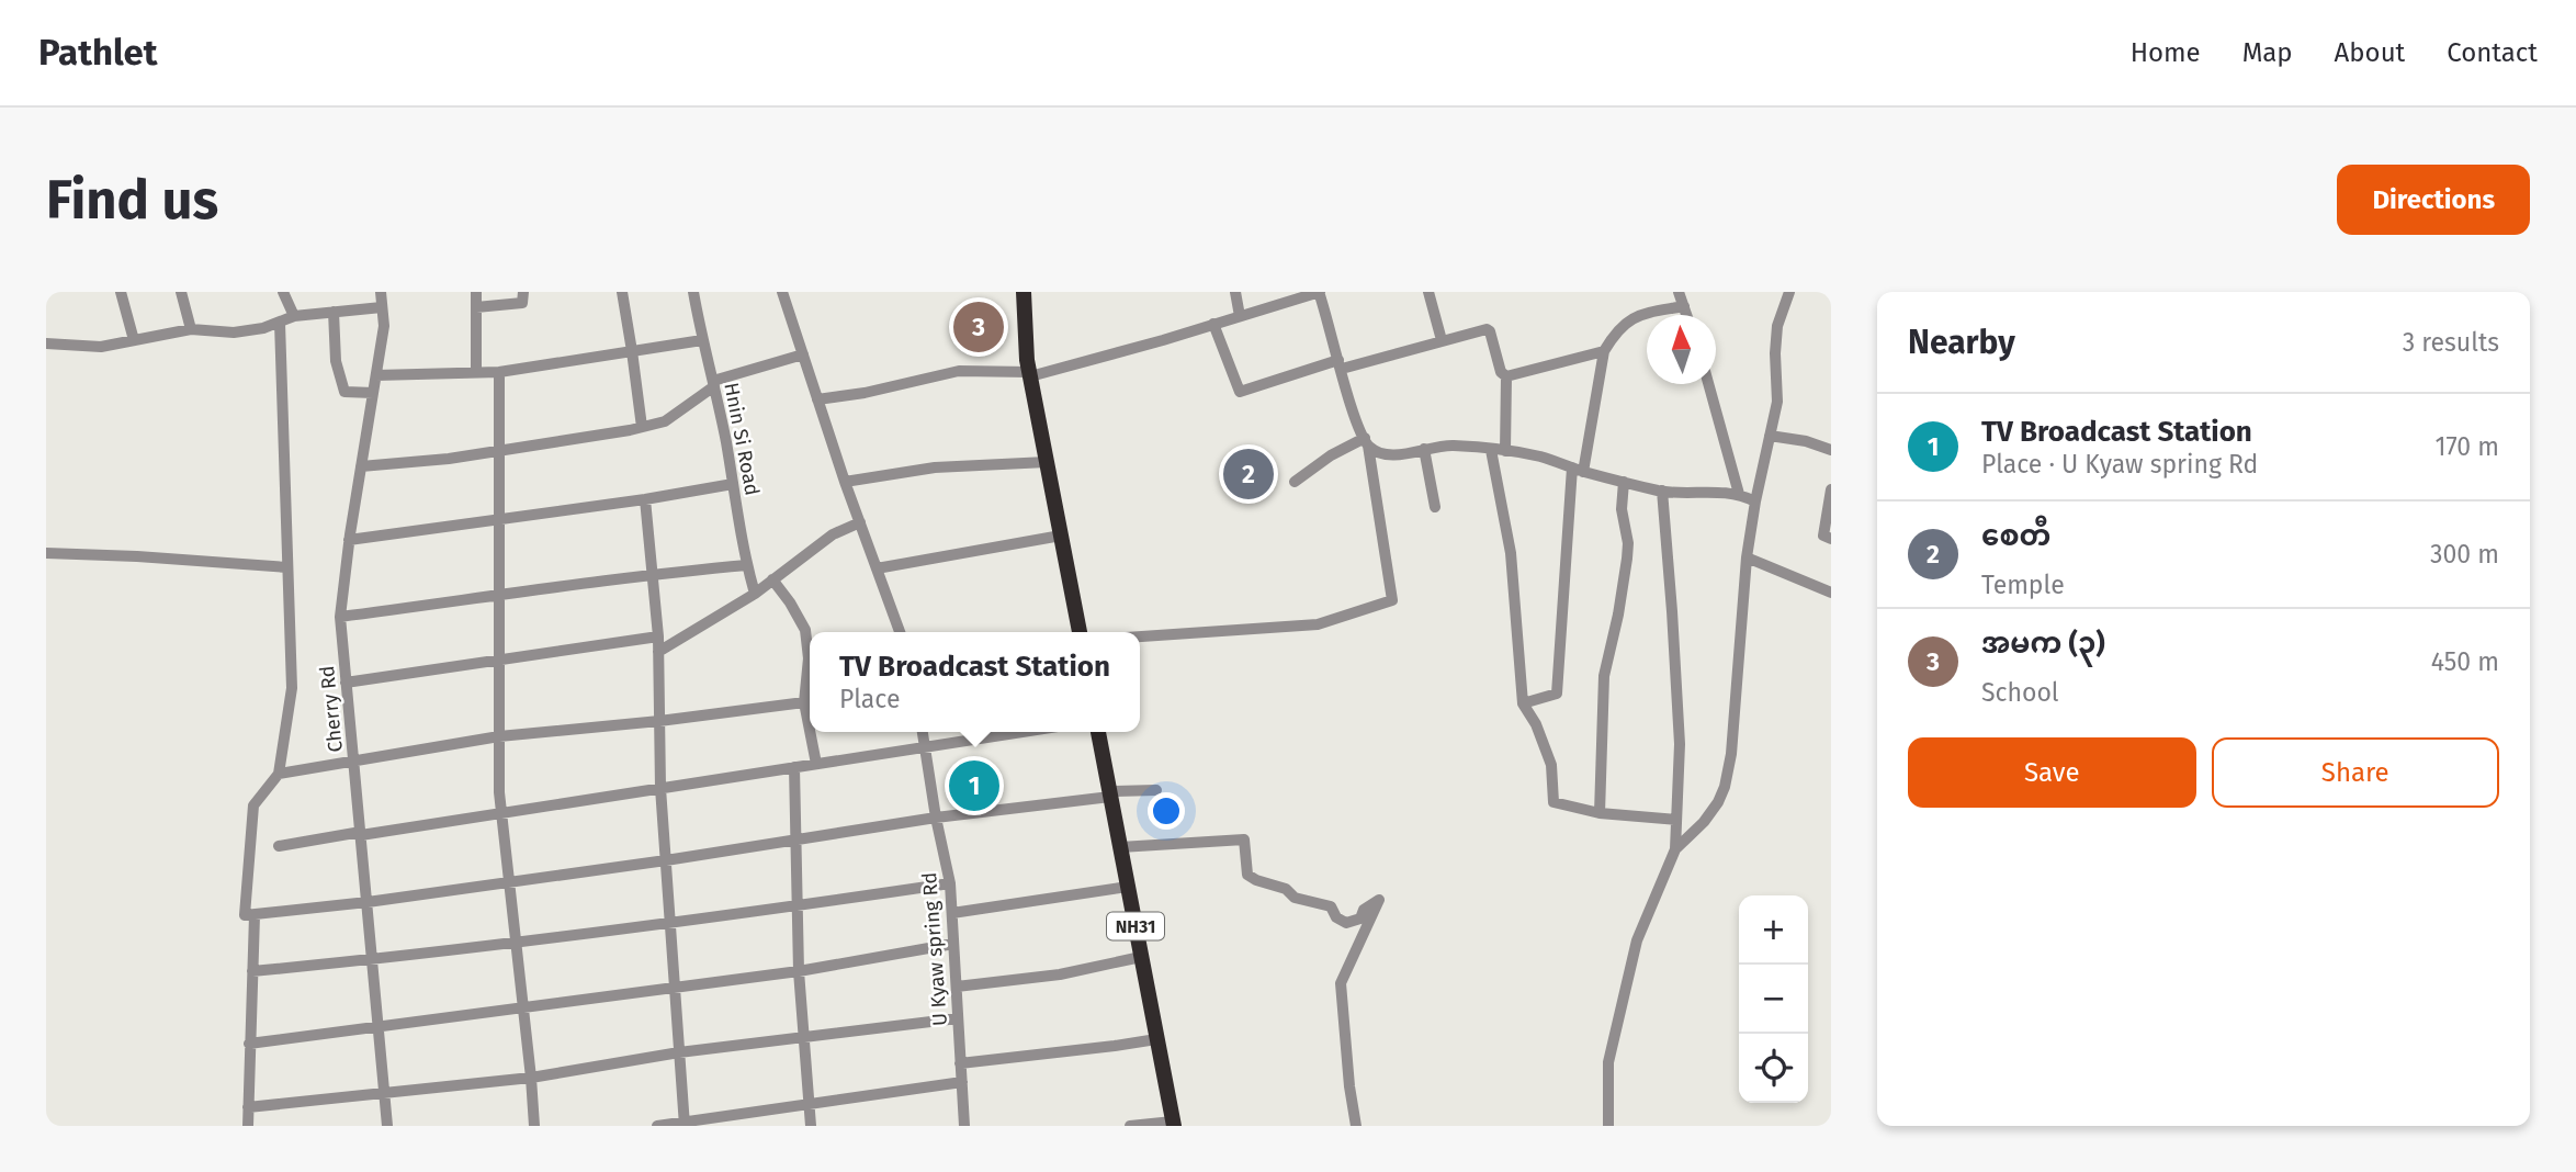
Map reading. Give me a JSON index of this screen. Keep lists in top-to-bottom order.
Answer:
{
  "streets": {
    "highway": ["NH31"],
    "street": ["Hnin Si Road", "Cherry Rd", "U Kyaw spring Rd"]
  },
  "north": "top",
  "page": {
    "header": "Pathlet",
    "nav": [
      "Home",
      "Map",
      "About",
      "Contact"
    ],
    "buttons": [
      "Directions",
      ["Save", "Share"]
    ],
    "title": "Find us",
    "heading": ["Nearby", "3 results"],
    "pins": ["3", "2", "1"],
    "list": [
      {
        "mark": "1",
        "name": "TV Broadcast Station",
        "note": "Place · U Kyaw spring Rd",
        "value": "170 m"
      },
      {
        "mark": "2",
        "name": "စေတီ",
        "note": "Temple",
        "value": "300 m"
      },
      {
        "mark": "3",
        "name": "အမက (၃)",
        "note": "School",
        "value": "450 m"
      }
    ],
    "popup": ["TV Broadcast Station", "Place"],
    "map_buttons": ["+", "−"]
  }
}
